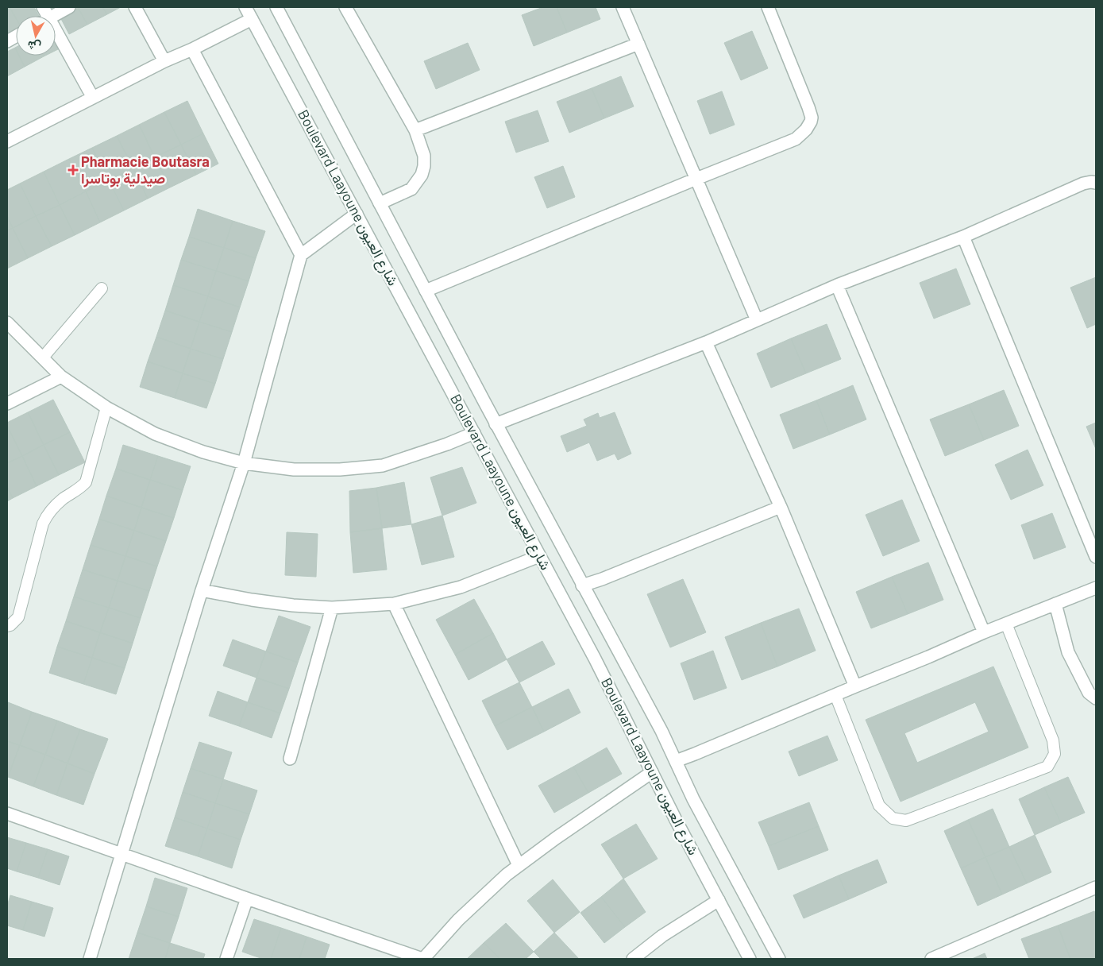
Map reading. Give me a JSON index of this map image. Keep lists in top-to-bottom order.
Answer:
{
  "streets": {
    "street": ["Boulevard Laayoune شارع العيون"]
  },
  "places": {
    "health": ["Pharmacie Boutasra صيدلية بوتاسرا"]
  },
  "north": "bottom"
}
